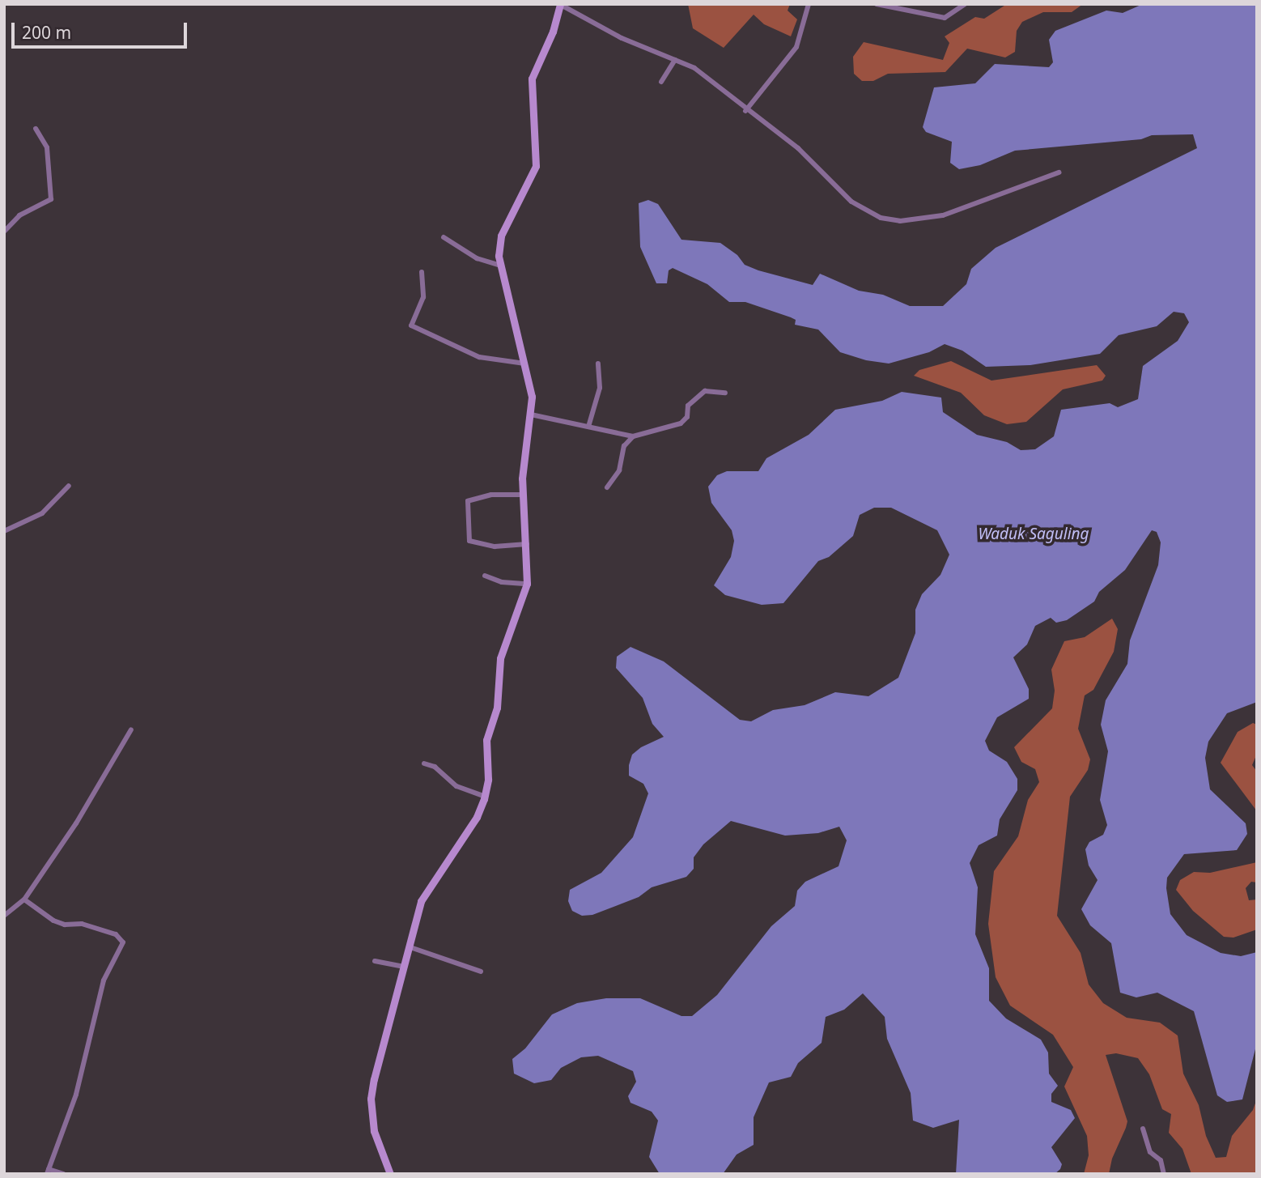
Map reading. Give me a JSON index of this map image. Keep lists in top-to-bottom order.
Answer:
{
  "water": ["Waduk Saguling"],
  "scale_bar": "200 m"
}
